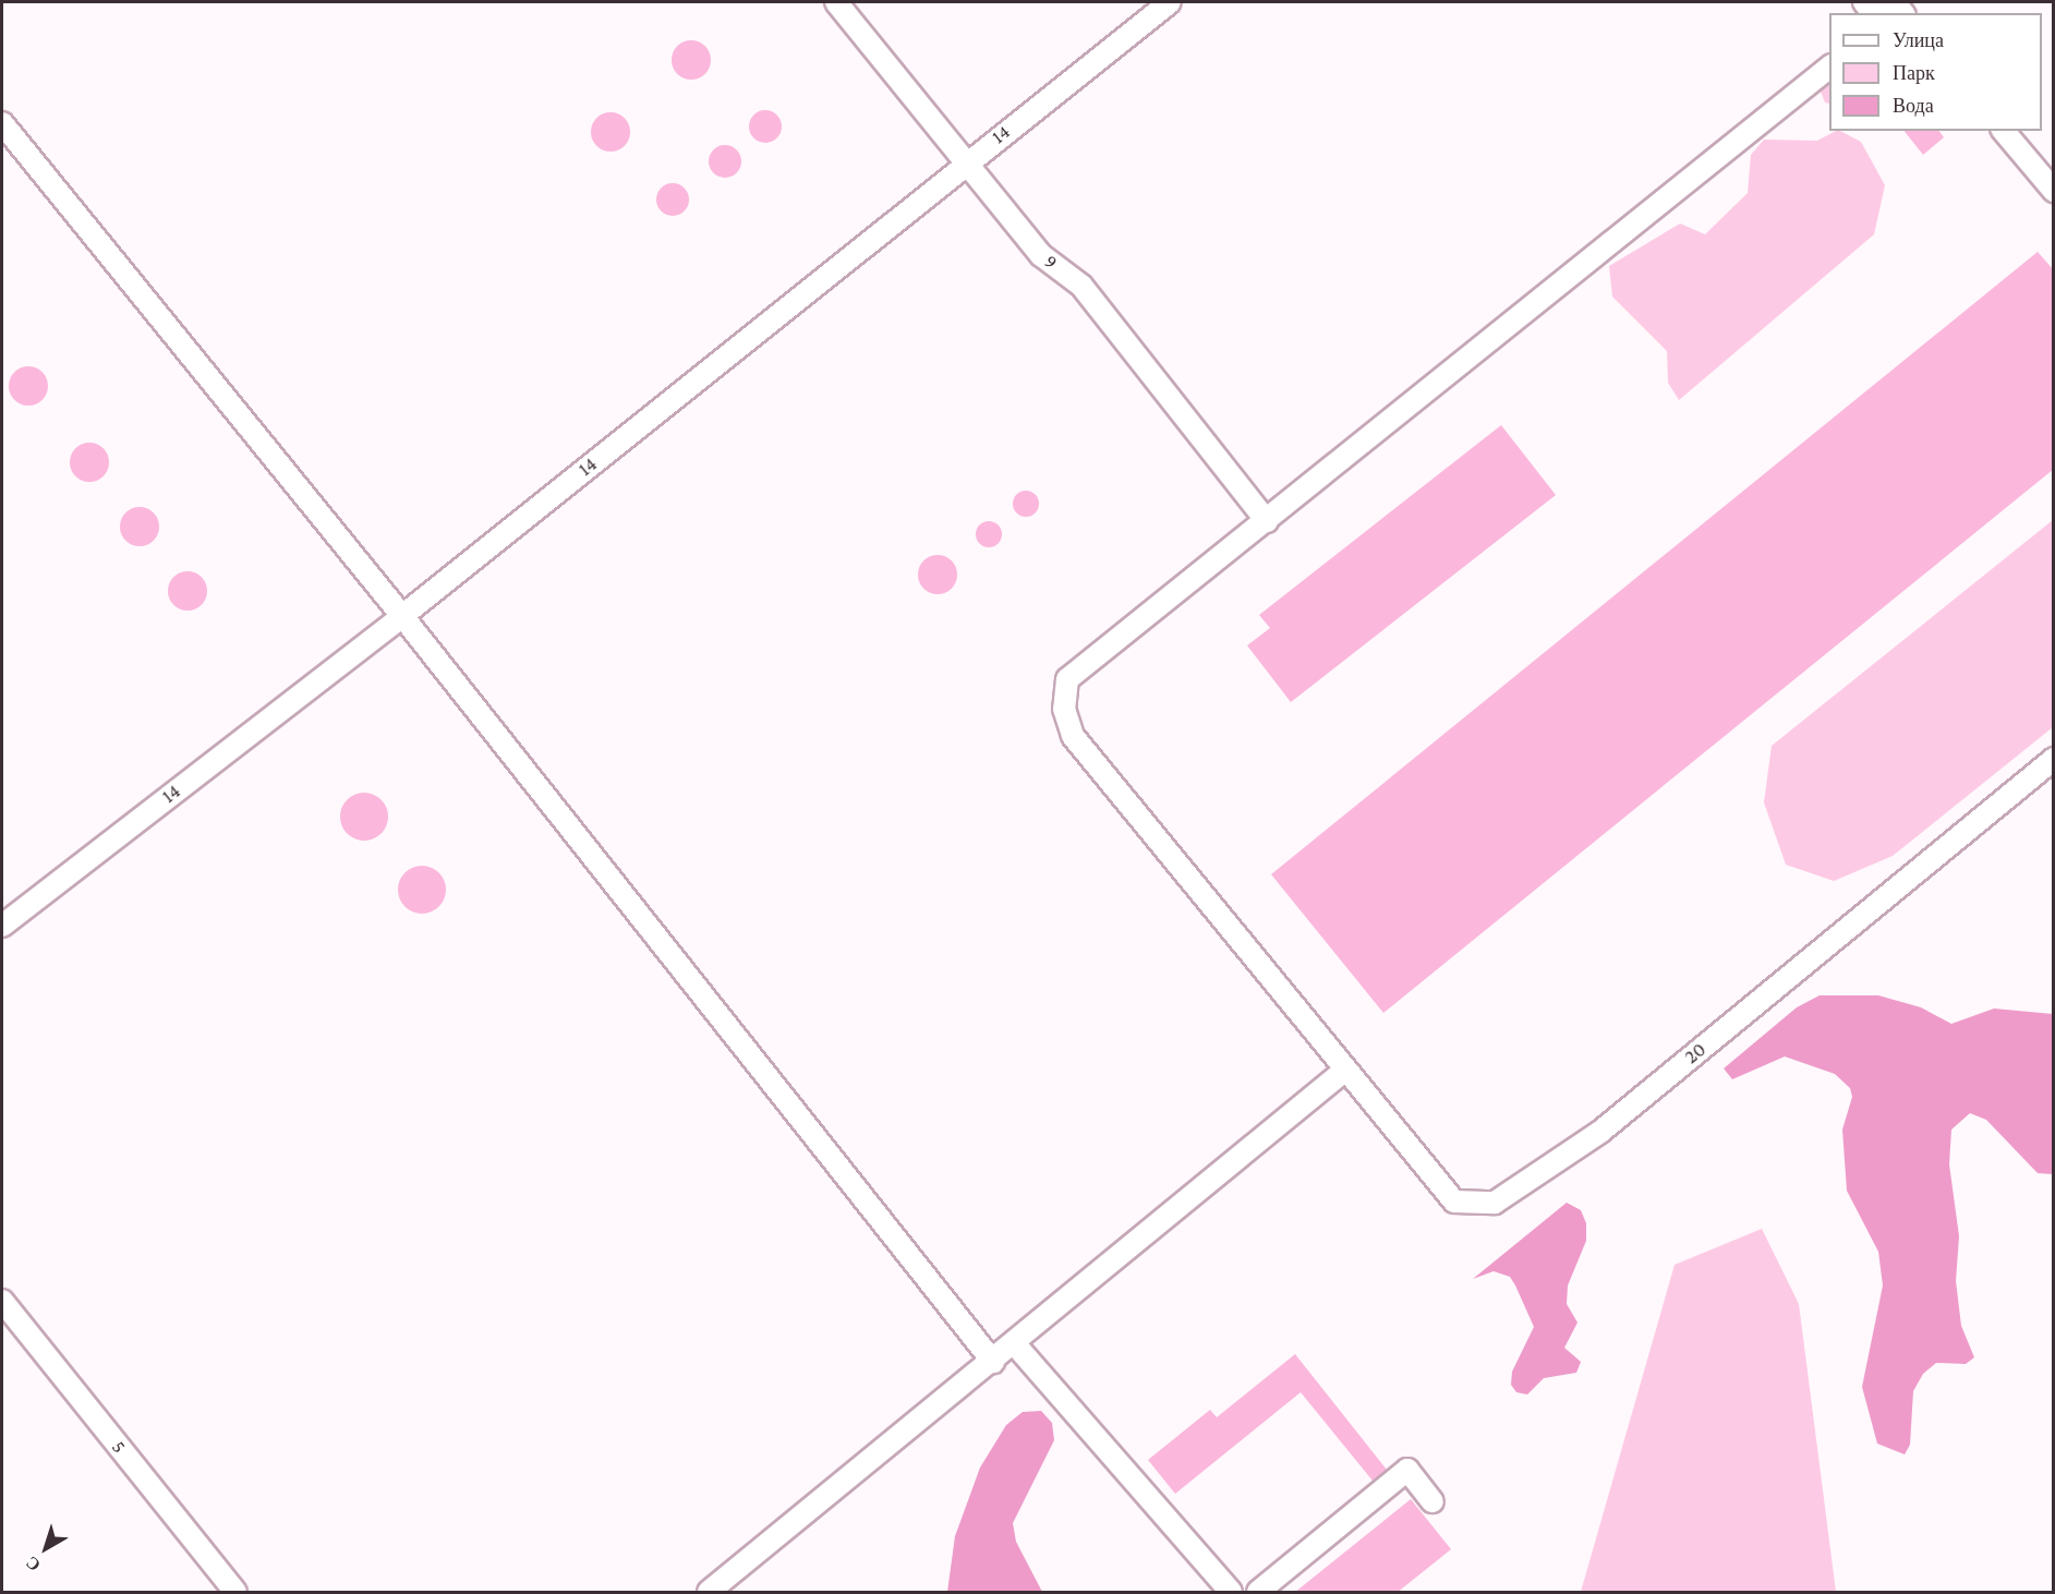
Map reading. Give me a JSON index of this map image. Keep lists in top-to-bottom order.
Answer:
{
  "streets": {
    "lane": [
      "14",
      "9",
      "20",
      "5"
    ]
  },
  "crossings": [
    ["14", "9"],
    ["9", "20"]
  ],
  "legend": ["Улица", "Парк", "Вода"],
  "north": "bottom left"
}
